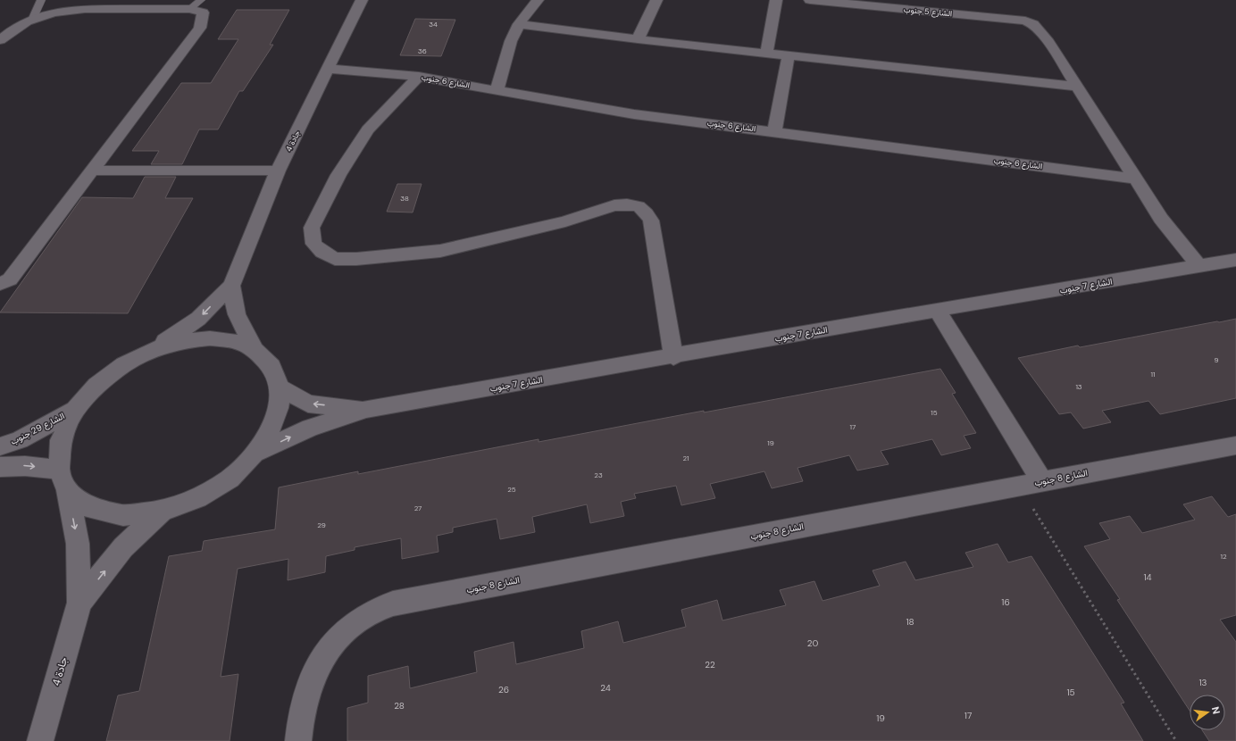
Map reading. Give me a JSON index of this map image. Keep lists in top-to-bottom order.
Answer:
{
  "streets": {
    "street": [
      "الشارع 5 جنوب",
      "الشارع 6 جنوب",
      "جادة 4",
      "الشارع 7 جنوب",
      "الشارع 29 جنوب",
      "الشارع 8 جنوب"
    ]
  },
  "crossings": [
    ["الشارع 6 جنوب", "جادة 4"],
    ["جادة 4", "الشارع 29 جنوب"]
  ],
  "house_numbers": [
    "34",
    "36",
    "38",
    "9",
    "11",
    "13",
    "15",
    "17",
    "19",
    "21",
    "23",
    "25",
    "27",
    "29",
    "12",
    "14",
    "16",
    "18",
    "20",
    "22",
    "13",
    "24",
    "26",
    "15",
    "28",
    "17",
    "19"
  ],
  "north": "right"
}
